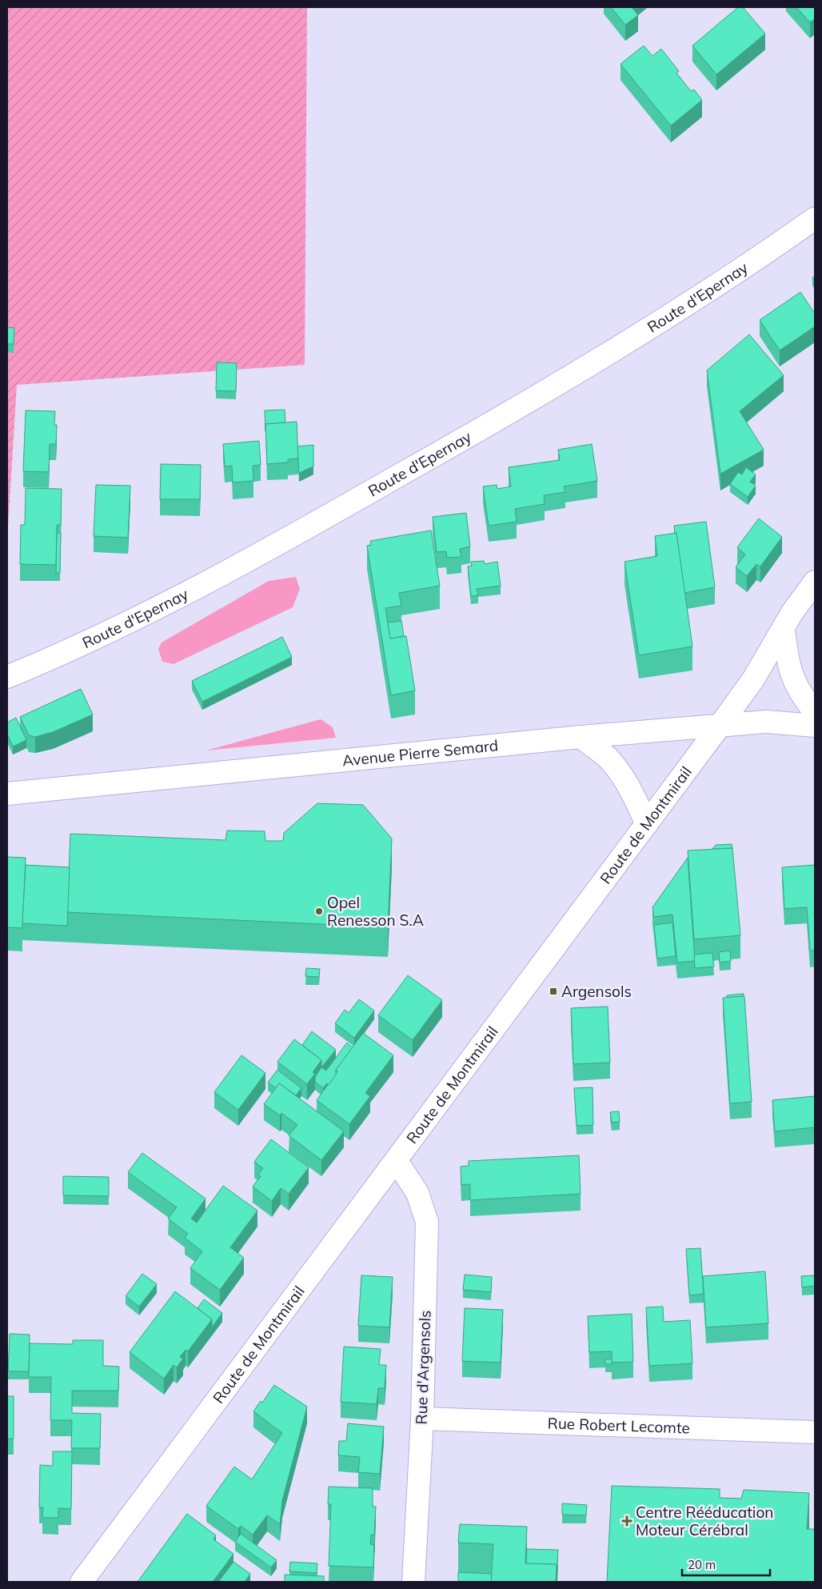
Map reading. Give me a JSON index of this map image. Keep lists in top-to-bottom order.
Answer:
{
  "streets": {
    "main road": [
      "Route d'Epernay",
      "Avenue Pierre Semard",
      "Route de Montmirail",
      "Rue d'Argensols",
      "Rue Robert Lecomte"
    ]
  },
  "crossings": [
    ["Avenue Pierre Semard", "Route de Montmirail"],
    ["Route de Montmirail", "Rue d'Argensols"],
    ["Rue d'Argensols", "Rue Robert Lecomte"]
  ],
  "places": {
    "other": ["Opel Renesson S.A"],
    "transit": ["Argensols"],
    "health": ["Centre Rééducation Moteur Cérébral"]
  },
  "scale_bar": "20 m"
}
